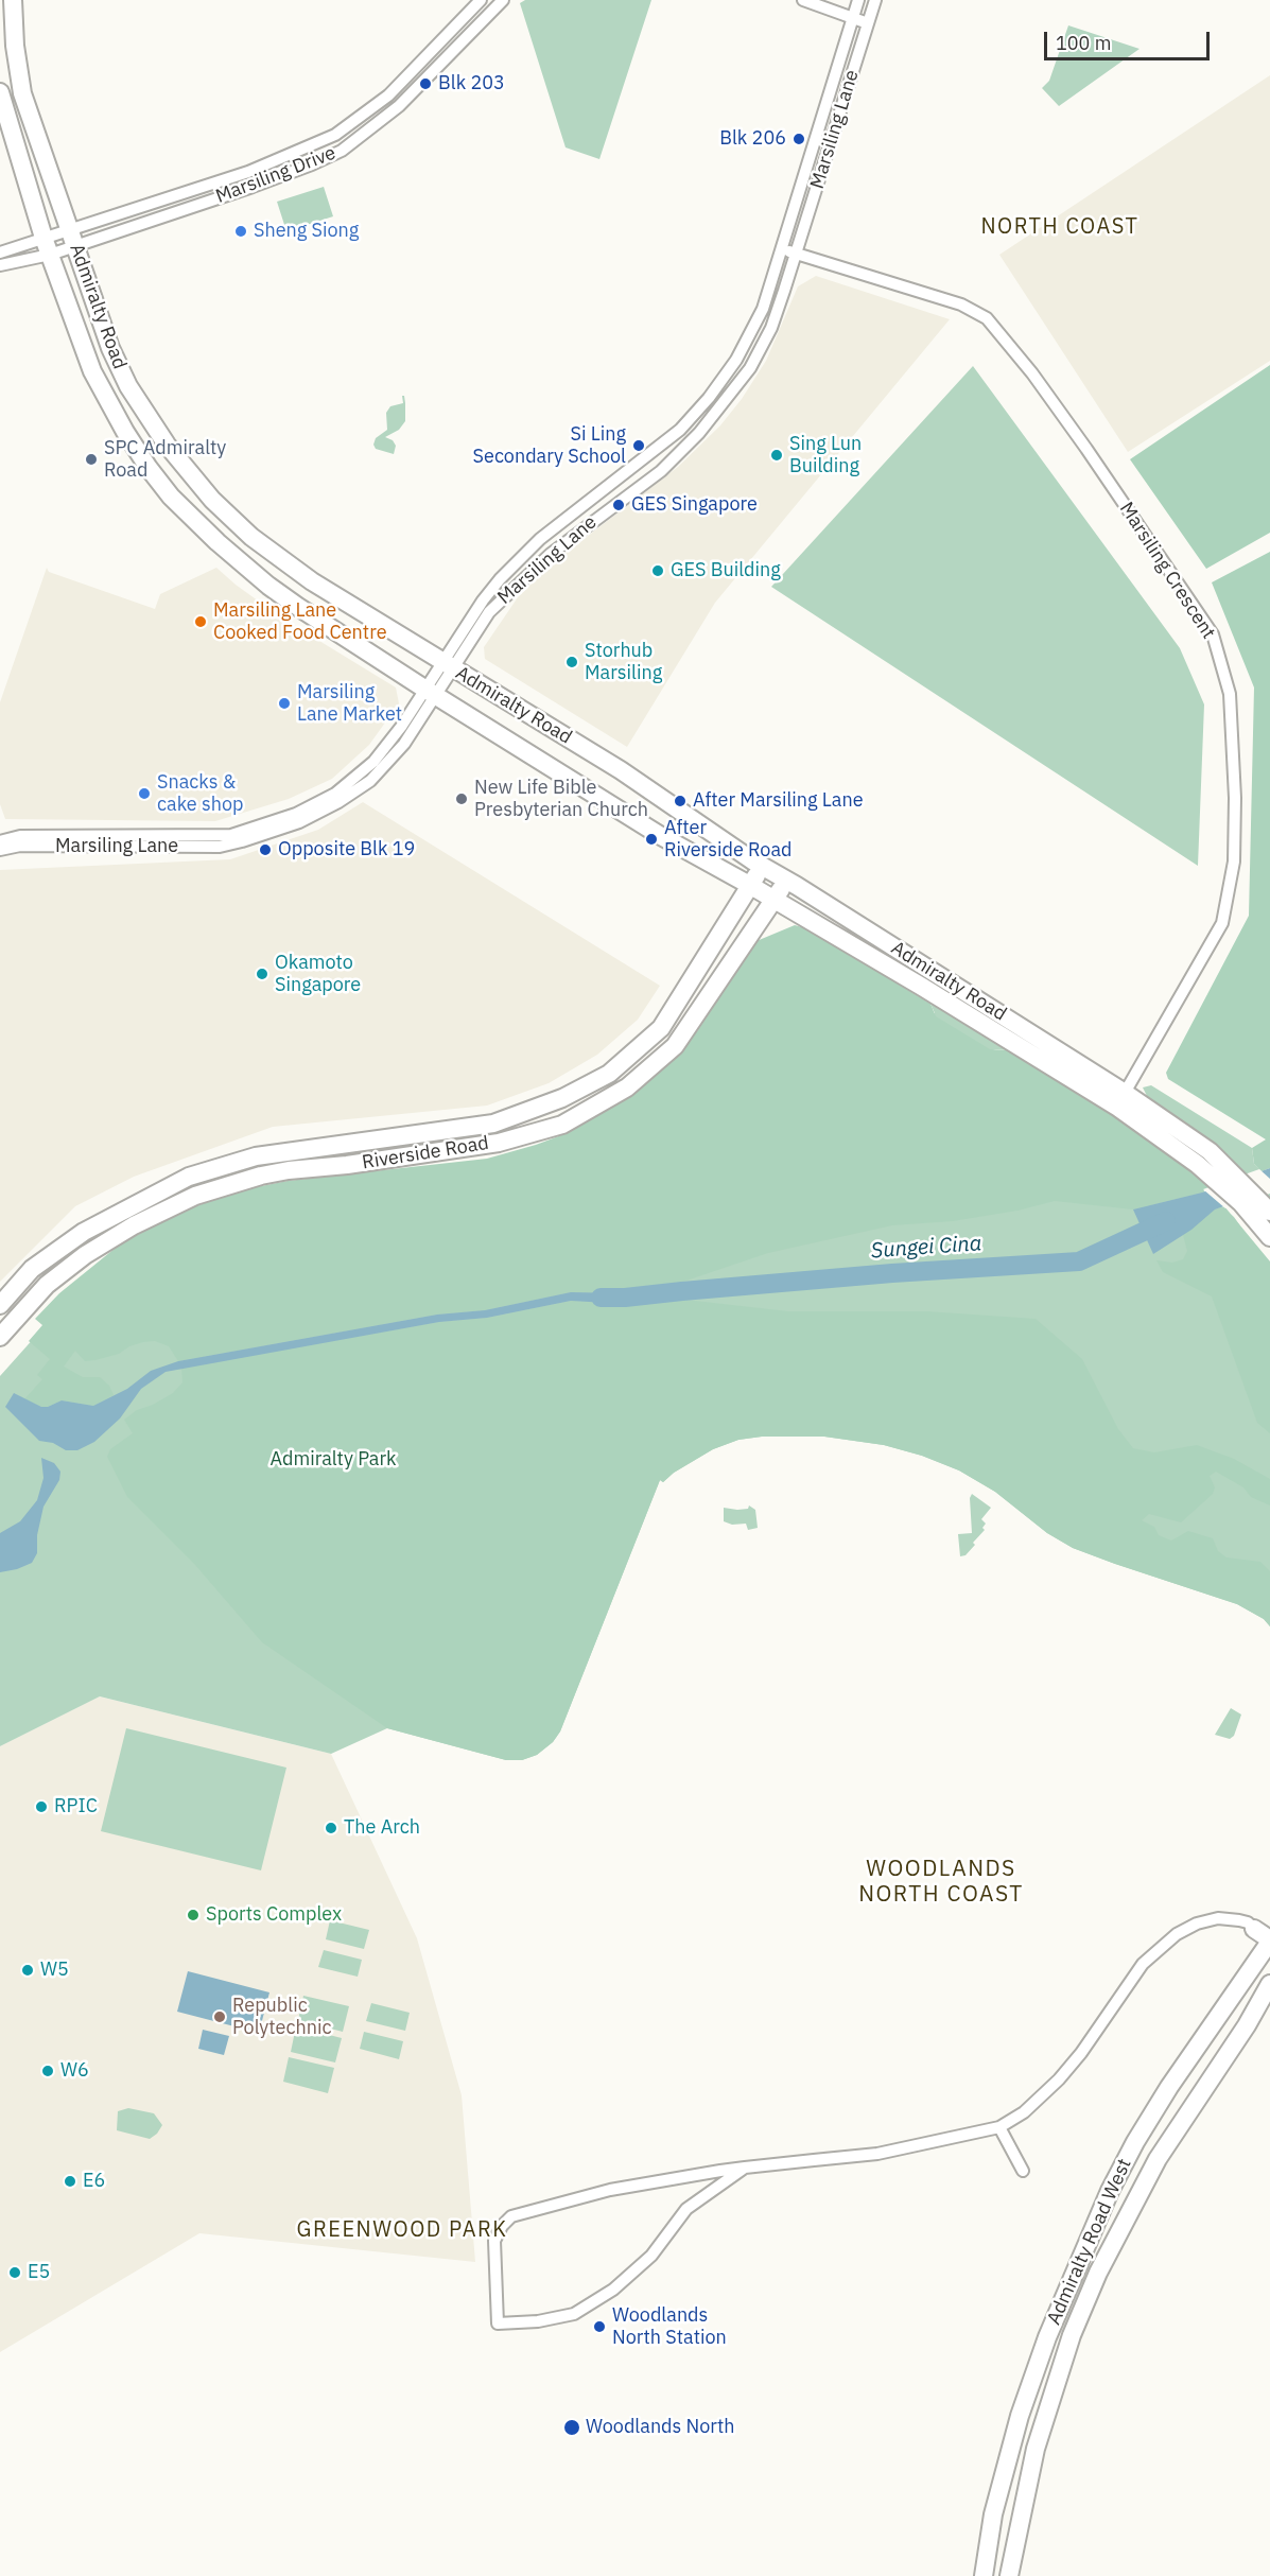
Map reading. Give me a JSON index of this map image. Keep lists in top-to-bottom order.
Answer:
{
  "streets": {
    "main road": ["Admiralty Road", "Riverside Road", "Admiralty Road West"],
    "street": ["Marsiling Lane", "Marsiling Drive", "Marsiling Crescent"]
  },
  "crossings": [
    ["Marsiling Lane", "Admiralty Road"],
    ["Marsiling Lane", "Marsiling Crescent"],
    ["Marsiling Drive", "Admiralty Road"],
    ["Admiralty Road", "Marsiling Crescent"],
    ["Admiralty Road", "Riverside Road"]
  ],
  "districts": ["NORTH COAST", "WOODLANDS NORTH COAST", "GREENWOOD PARK"],
  "water": ["Sungei Cina"],
  "parks": ["Admiralty Park"],
  "places": [
    "Blk 203",
    "Blk 206",
    "Sheng Siong",
    "Si Ling Secondary School",
    "Sing Lun Building",
    "SPC Admiralty Road",
    "GES Singapore",
    "GES Building",
    "Marsiling Lane Cooked Food Centre",
    "Storhub Marsiling",
    "Marsiling Lane Market",
    "Snacks & cake shop",
    "New Life Bible Presbyterian Church",
    "After Marsiling Lane",
    "After Riverside Road",
    "Opposite Blk 19",
    "Okamoto Singapore",
    "RPIC",
    "The Arch",
    "Sports Complex",
    "W5",
    "Republic Polytechnic",
    "W6",
    "E6",
    "E5",
    "Woodlands North Station",
    "Woodlands North"
  ],
  "scale_bar": "100 m"
}
